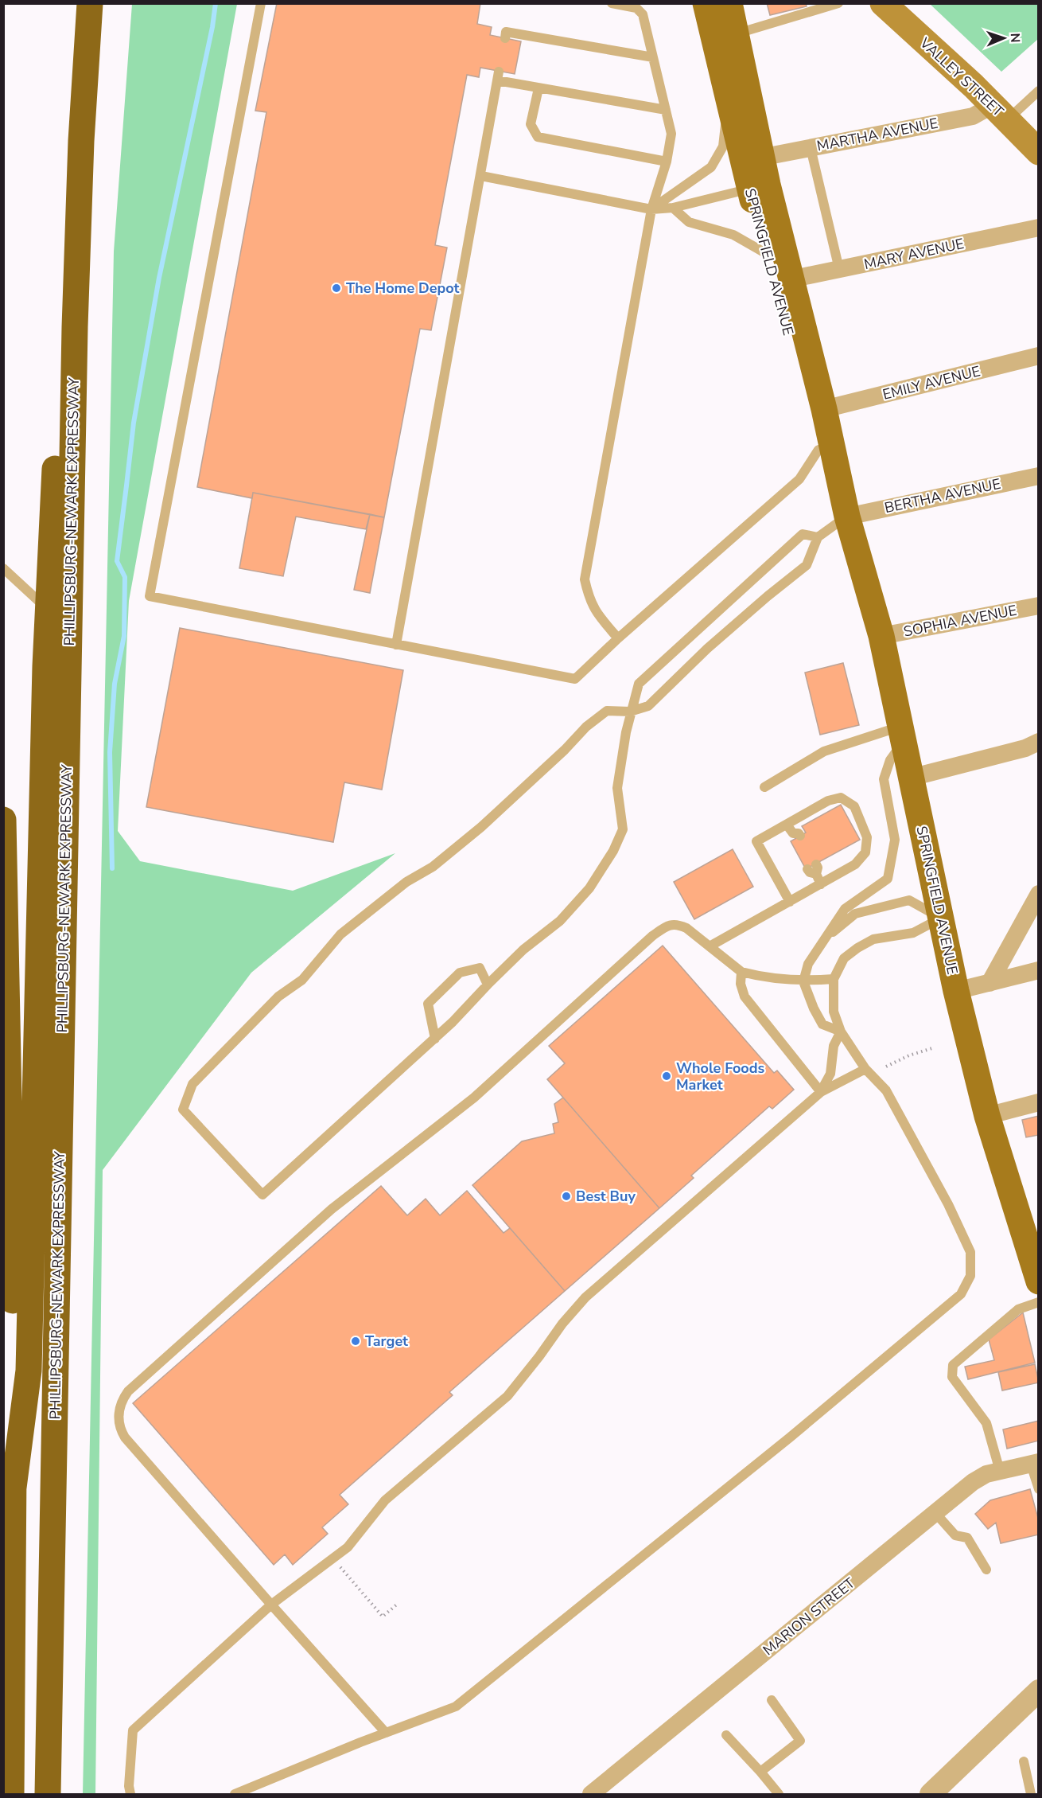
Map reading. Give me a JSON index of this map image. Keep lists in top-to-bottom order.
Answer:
{
  "streets": {
    "highway": ["PHILLIPSBURG-NEWARK EXPRESSWAY"],
    "main road": ["VALLEY STREET", "SPRINGFIELD AVENUE"],
    "street": [
      "MARTHA AVENUE",
      "MARY AVENUE",
      "EMILY AVENUE",
      "BERTHA AVENUE",
      "SOPHIA AVENUE",
      "MARION STREET"
    ]
  },
  "crossings": [
    ["VALLEY STREET", "MARTHA AVENUE"],
    ["MARTHA AVENUE", "SPRINGFIELD AVENUE"],
    ["MARY AVENUE", "SPRINGFIELD AVENUE"],
    ["SPRINGFIELD AVENUE", "EMILY AVENUE"],
    ["SPRINGFIELD AVENUE", "BERTHA AVENUE"],
    ["SPRINGFIELD AVENUE", "SOPHIA AVENUE"]
  ],
  "places": [
    "The Home Depot",
    "Whole Foods Market",
    "Best Buy",
    "Target"
  ],
  "north": "right"
}
